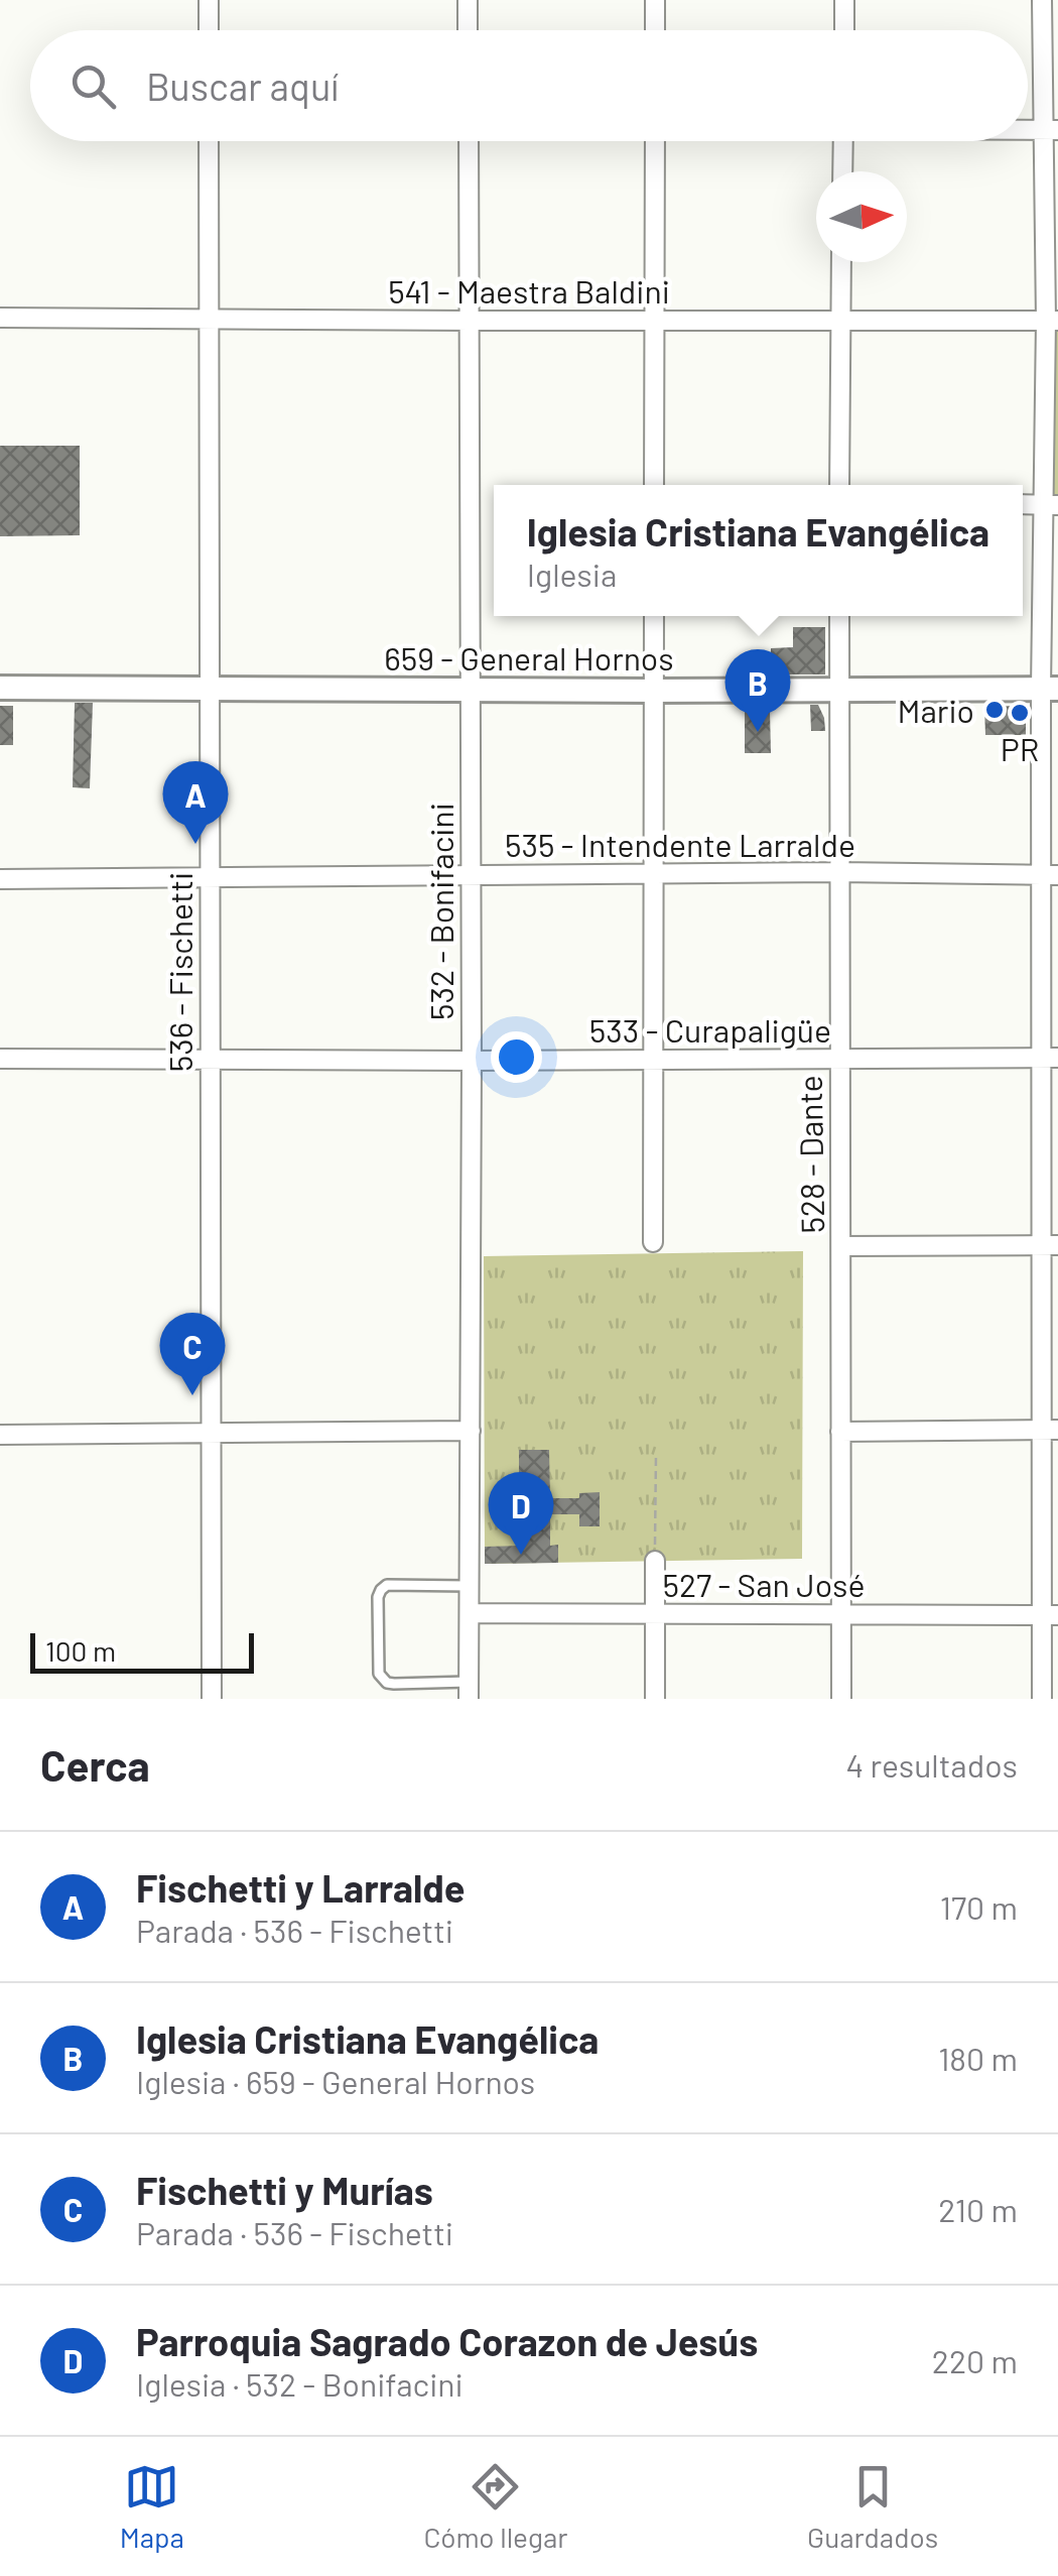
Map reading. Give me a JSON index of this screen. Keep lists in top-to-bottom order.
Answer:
{
  "streets": {
    "street": [
      "541 - Maestra Baldini",
      "659 - General Hornos",
      "535 - Intendente Larralde",
      "532 - Bonifacini",
      "536 - Fischetti",
      "533 - Curapaligüe",
      "528 - Dante",
      "527 - San José"
    ]
  },
  "crossings": [
    ["541 - Maestra Baldini", "532 - Bonifacini"],
    ["541 - Maestra Baldini", "536 - Fischetti"],
    ["659 - General Hornos", "532 - Bonifacini"],
    ["659 - General Hornos", "536 - Fischetti"],
    ["659 - General Hornos", "528 - Dante"],
    ["535 - Intendente Larralde", "532 - Bonifacini"],
    ["535 - Intendente Larralde", "536 - Fischetti"],
    ["535 - Intendente Larralde", "528 - Dante"],
    ["532 - Bonifacini", "533 - Curapaligüe"],
    ["532 - Bonifacini", "527 - San José"],
    ["536 - Fischetti", "533 - Curapaligüe"],
    ["533 - Curapaligüe", "528 - Dante"],
    ["528 - Dante", "527 - San José"]
  ],
  "places": ["Mario", "PR"],
  "scale_bar": "100 m",
  "north": "right",
  "page": {
    "search": "Buscar aquí",
    "popup": ["Iglesia Cristiana Evangélica", "Iglesia"],
    "pins": [
      "B",
      "A",
      "C",
      "D"
    ],
    "scale": "100 m",
    "heading": ["Cerca", "4 resultados"],
    "list": [
      {
        "mark": "A",
        "name": "Fischetti y Larralde",
        "note": "Parada · 536 - Fischetti",
        "value": "170 m"
      },
      {
        "mark": "B",
        "name": "Iglesia Cristiana Evangélica",
        "note": "Iglesia · 659 - General Hornos",
        "value": "180 m"
      },
      {
        "mark": "C",
        "name": "Fischetti y Murías",
        "note": "Parada · 536 - Fischetti",
        "value": "210 m"
      },
      {
        "mark": "D",
        "name": "Parroquia Sagrado Corazon de Jesús",
        "note": "Iglesia · 532 - Bonifacini",
        "value": "220 m"
      }
    ],
    "nav": ["Mapa", "Cómo llegar", "Guardados"]
  }
}
